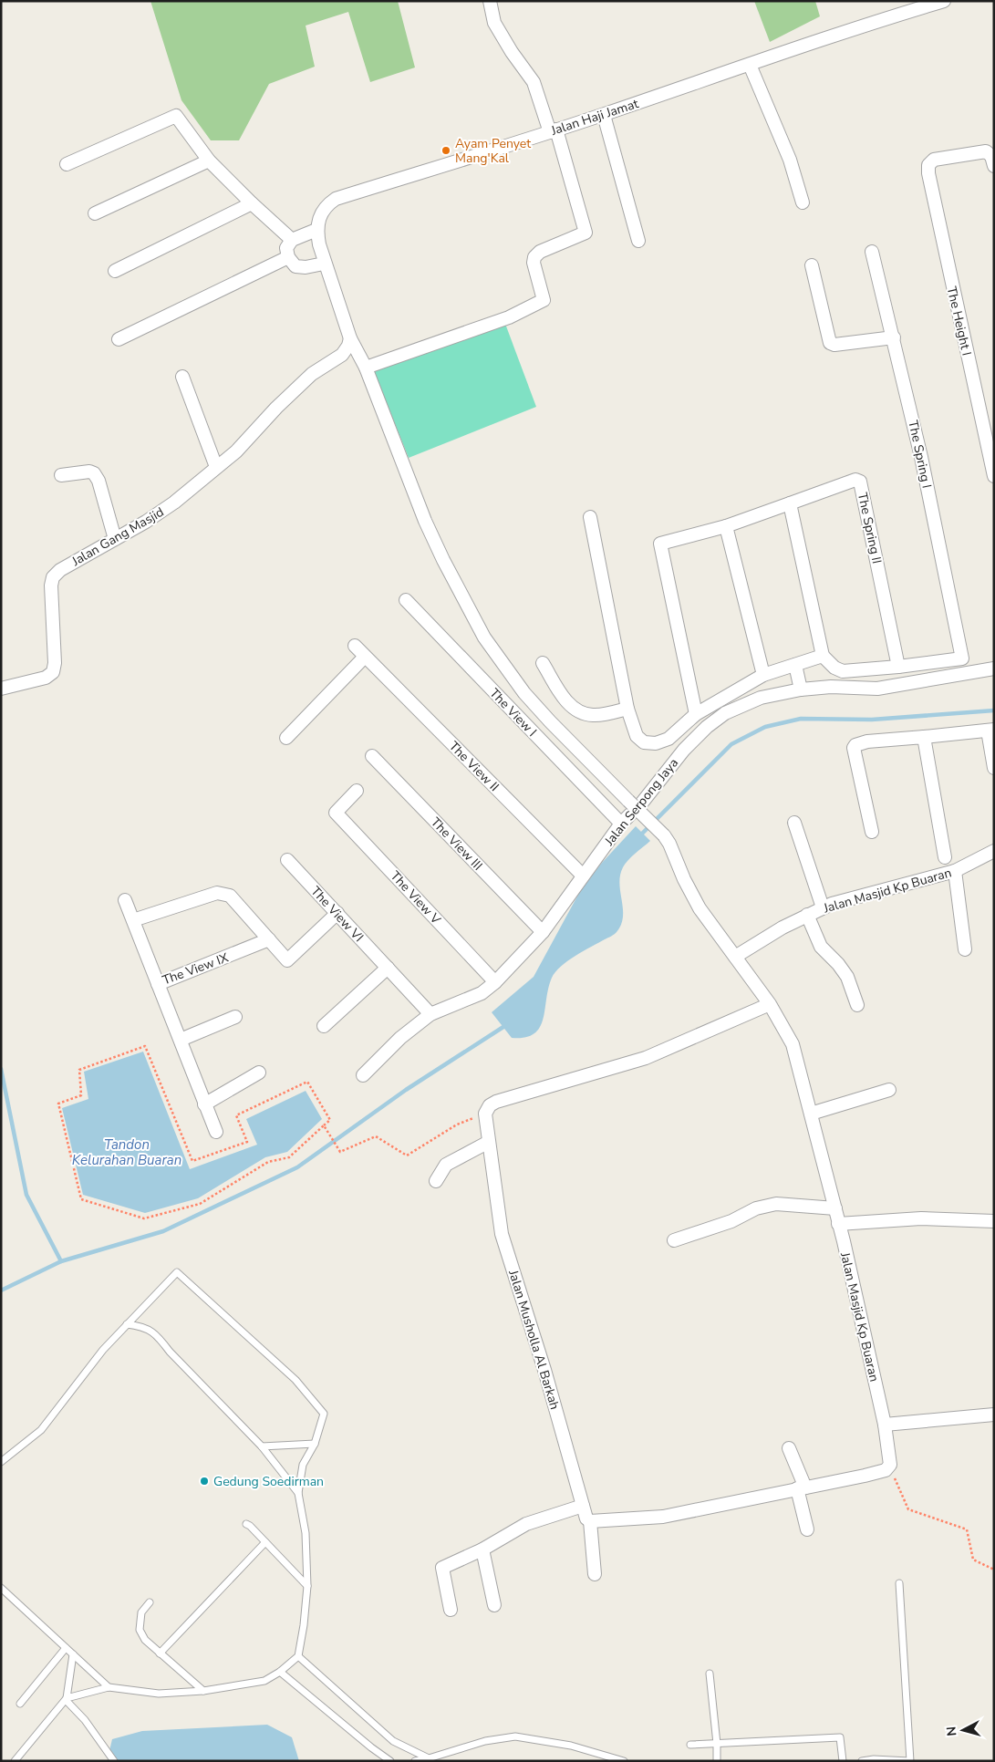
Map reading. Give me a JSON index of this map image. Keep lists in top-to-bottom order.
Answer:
{
  "streets": {
    "street": [
      "Jalan Haji Jamat",
      "The Height I",
      "The Spring I",
      "The Spring II",
      "Jalan Gang Masjid",
      "The View I",
      "The View II",
      "Jalan Serpong Jaya",
      "The View III",
      "Jalan Masjid Kp Buaran",
      "The View V",
      "The View VI",
      "The View IX",
      "Jalan Musholla Al Barkah"
    ]
  },
  "crossings": [
    ["The Spring I", "The Spring II"],
    ["The View I", "Jalan Serpong Jaya"],
    ["The View II", "Jalan Serpong Jaya"],
    ["Jalan Serpong Jaya", "The View III"],
    ["Jalan Serpong Jaya", "The View V"],
    ["Jalan Serpong Jaya", "The View VI"]
  ],
  "water": ["Tandon Kelurahan Buaran"],
  "places": ["Ayam Penyet Mang'Kal", "Gedung Soedirman"],
  "north": "left"
}
